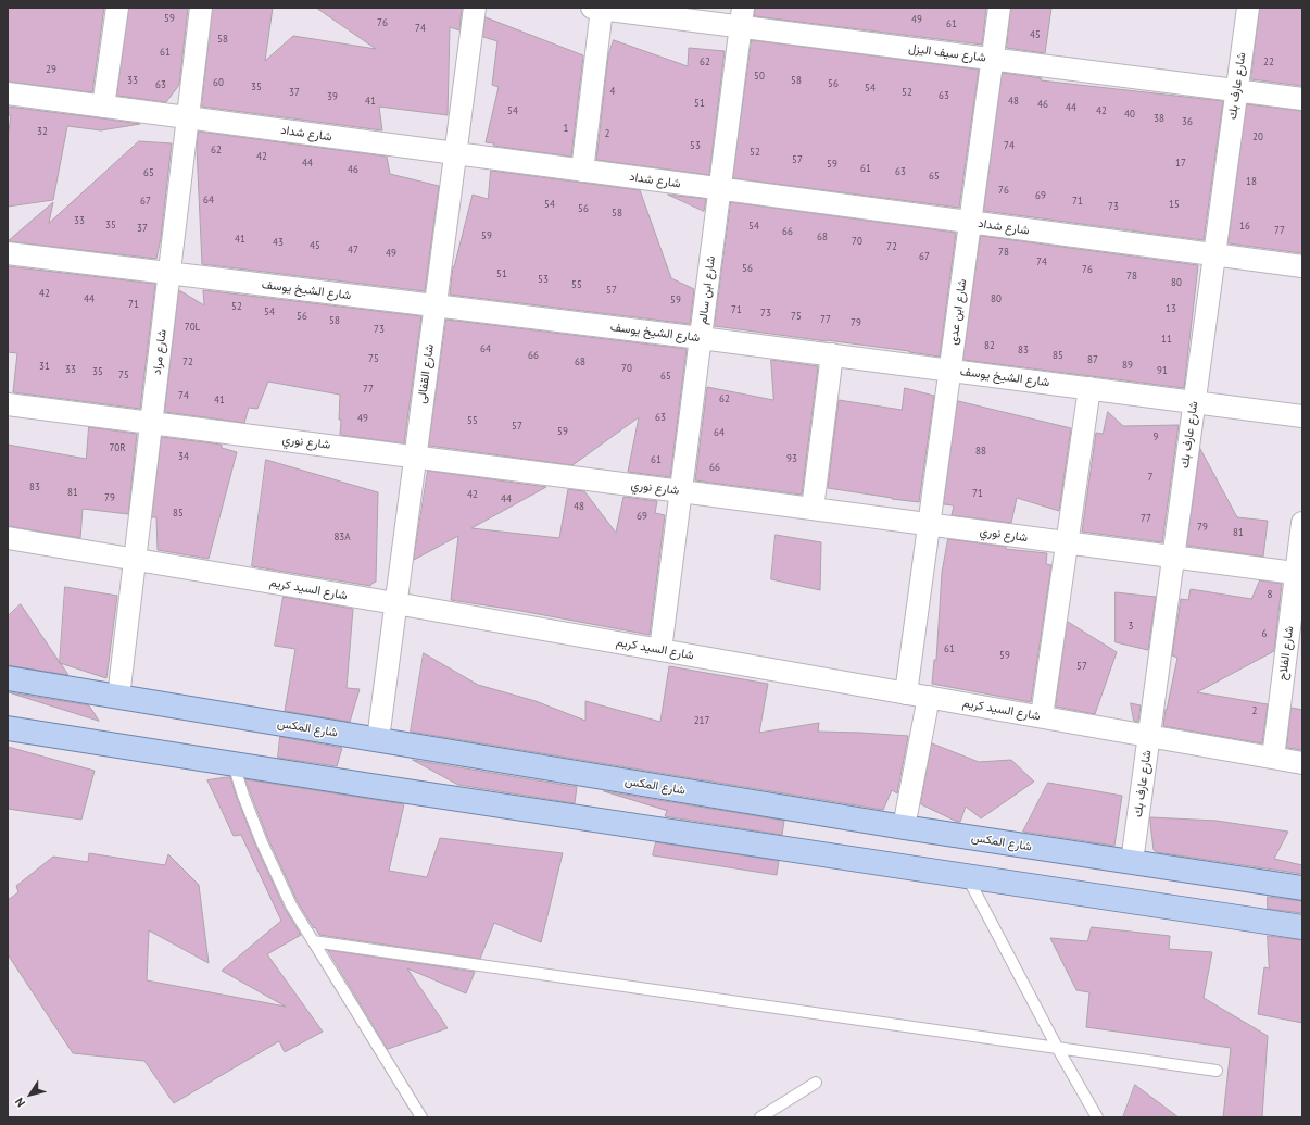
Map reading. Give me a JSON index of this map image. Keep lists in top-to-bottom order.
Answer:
{
  "streets": {
    "main road": ["شارع المكس"],
    "street": [
      "شارع سيف اليزل",
      "شارع عارف بك",
      "شارع شداد",
      "شارع الشيخ يوسف",
      "شارع ابن سالم",
      "شارع ابن عدى",
      "شارع مراد",
      "شارع القفالى",
      "شارع نوري",
      "شارع السيد كريم",
      "شارع الفلاح"
    ]
  },
  "crossings": [
    ["شارع سيف اليزل", "شارع عارف بك"],
    ["شارع سيف اليزل", "شارع ابن سالم"],
    ["شارع سيف اليزل", "شارع ابن عدى"],
    ["شارع عارف بك", "شارع شداد"],
    ["شارع عارف بك", "شارع الشيخ يوسف"],
    ["شارع عارف بك", "شارع نوري"],
    ["شارع عارف بك", "شارع السيد كريم"],
    ["شارع عارف بك", "شارع المكس"],
    ["شارع شداد", "شارع ابن سالم"],
    ["شارع شداد", "شارع ابن عدى"],
    ["شارع شداد", "شارع مراد"],
    ["شارع شداد", "شارع القفالى"],
    ["شارع الشيخ يوسف", "شارع ابن سالم"],
    ["شارع الشيخ يوسف", "شارع ابن عدى"],
    ["شارع الشيخ يوسف", "شارع مراد"],
    ["شارع الشيخ يوسف", "شارع القفالى"],
    ["شارع ابن سالم", "شارع نوري"],
    ["شارع ابن سالم", "شارع السيد كريم"],
    ["شارع ابن عدى", "شارع نوري"],
    ["شارع ابن عدى", "شارع السيد كريم"],
    ["شارع مراد", "شارع نوري"],
    ["شارع مراد", "شارع السيد كريم"],
    ["شارع مراد", "شارع المكس"],
    ["شارع القفالى", "شارع نوري"],
    ["شارع القفالى", "شارع السيد كريم"],
    ["شارع القفالى", "شارع المكس"],
    ["شارع نوري", "شارع الفلاح"],
    ["شارع السيد كريم", "شارع الفلاح"]
  ],
  "house_numbers": [
    "59",
    "49",
    "76",
    "61",
    "74",
    "45",
    "58",
    "61",
    "62",
    "22",
    "29",
    "50",
    "33",
    "58",
    "60",
    "56",
    "63",
    "35",
    "54",
    "4",
    "37",
    "52",
    "63",
    "39",
    "41",
    "48",
    "51",
    "46",
    "44",
    "54",
    "42",
    "40",
    "38",
    "36",
    "1",
    "32",
    "2",
    "20",
    "53",
    "74",
    "62",
    "52",
    "42",
    "57",
    "44",
    "17",
    "59",
    "61",
    "46",
    "63",
    "65",
    "65",
    "18",
    "76",
    "69",
    "64",
    "67",
    "71",
    "54",
    "15",
    "73",
    "56",
    "58",
    "33",
    "35",
    "54",
    "16",
    "37",
    "77",
    "66",
    "59",
    "68",
    "41",
    "70",
    "43",
    "45",
    "72",
    "47",
    "78",
    "49",
    "67",
    "74",
    "56",
    "76",
    "51",
    "78",
    "53",
    "80",
    "55",
    "57",
    "42",
    "44",
    "80",
    "59",
    "71",
    "52",
    "13",
    "71",
    "54",
    "73",
    "56",
    "75",
    "77",
    "58",
    "79",
    "70L",
    "73",
    "11",
    "82",
    "64",
    "83",
    "66",
    "85",
    "75",
    "87",
    "72",
    "68",
    "89",
    "31",
    "70",
    "33",
    "91",
    "35",
    "75",
    "65",
    "77",
    "74",
    "62",
    "41",
    "63",
    "49",
    "55",
    "57",
    "59",
    "64",
    "9",
    "70R",
    "88",
    "34",
    "93",
    "61",
    "66",
    "7",
    "83",
    "81",
    "71",
    "42",
    "79",
    "44",
    "48",
    "85",
    "69",
    "77",
    "79",
    "81",
    "83A",
    "8",
    "3",
    "6",
    "61",
    "59",
    "57",
    "2",
    "217"
  ],
  "north": "bottom left"
}
